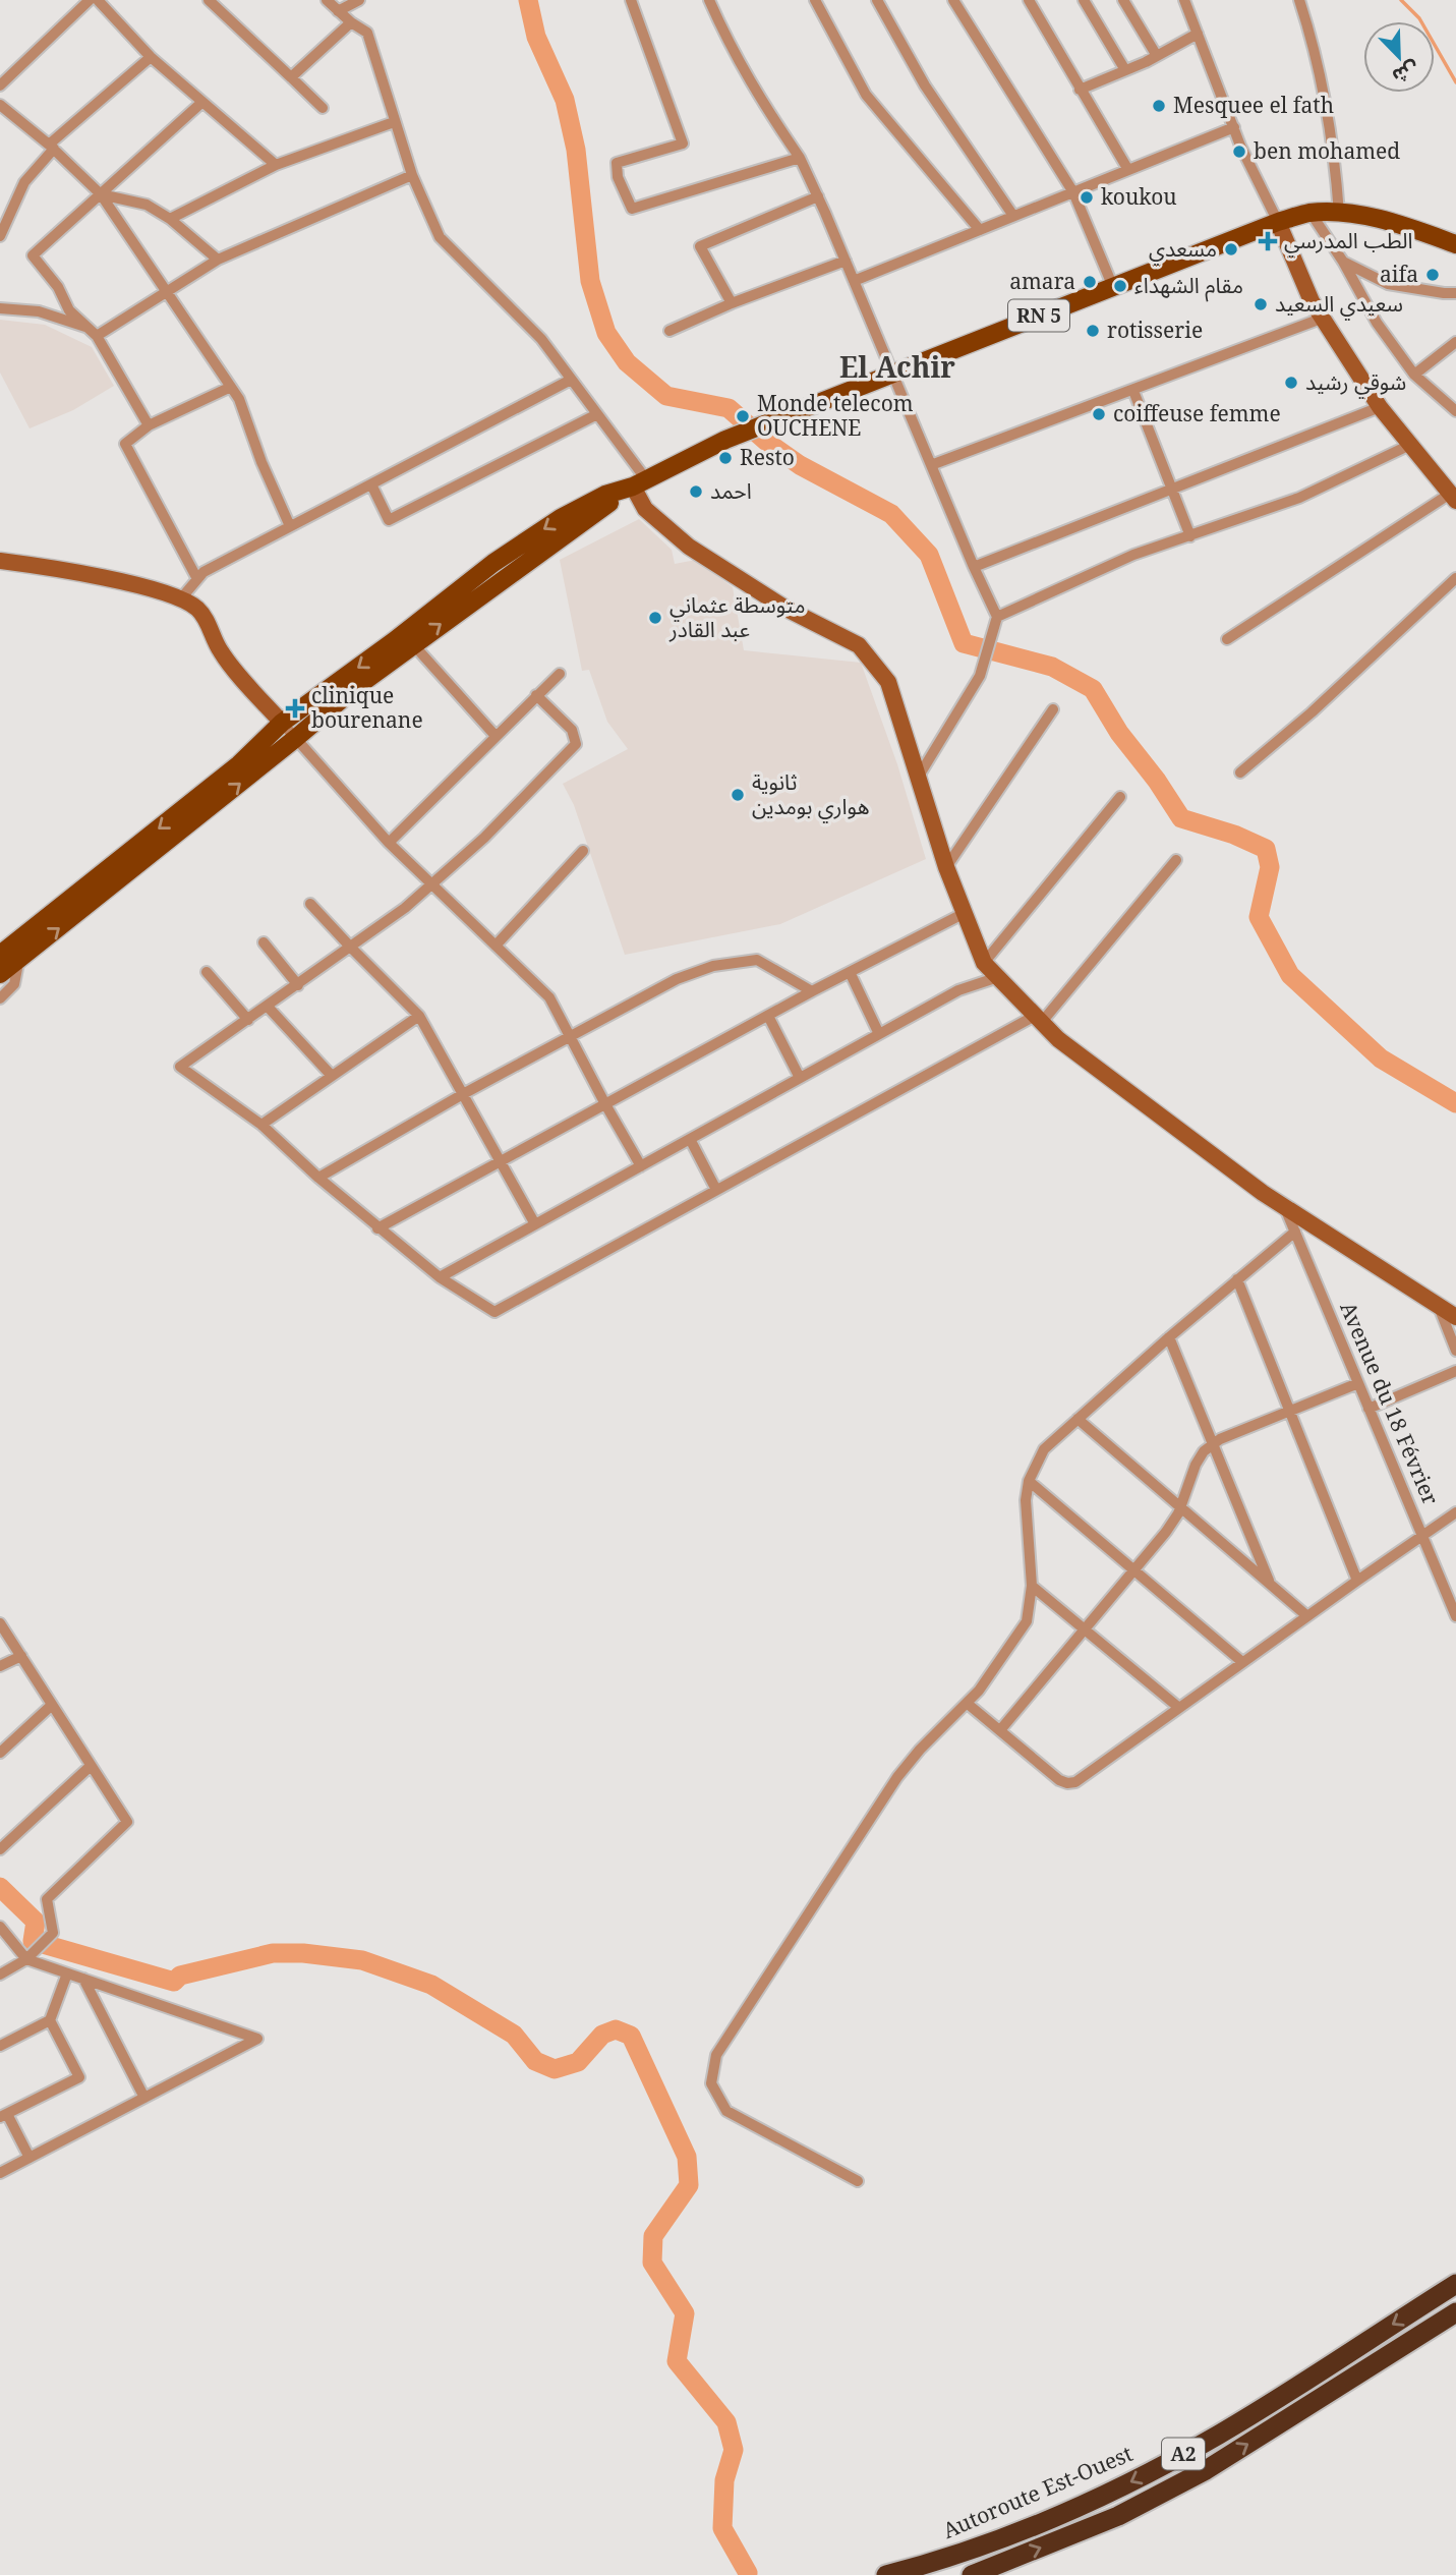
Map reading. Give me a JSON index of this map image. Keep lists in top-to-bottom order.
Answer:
{
  "streets": {
    "highway": ["A2", "Autoroute Est-Ouest"],
    "main road": ["RN 5"],
    "street": ["Avenue du 18 Février"]
  },
  "districts": ["El Achir"],
  "places": {
    "other": [
      "Mesquee el fath",
      "ben mohamed",
      "koukou",
      "مسعدي",
      "aifa",
      "amara",
      "مقام الشهداء",
      "سعيدي السعيد",
      "rotisserie",
      "شوقي رشيد",
      "coiffeuse femme",
      "Monde telecom OUCHENE",
      "Resto",
      "احمد",
      "متوسطة عثماني عبد القادر",
      "ثانوية هواري بومدين"
    ],
    "health": ["الطب المدرسي", "clinique bourenane"]
  },
  "north": "bottom right"
}
